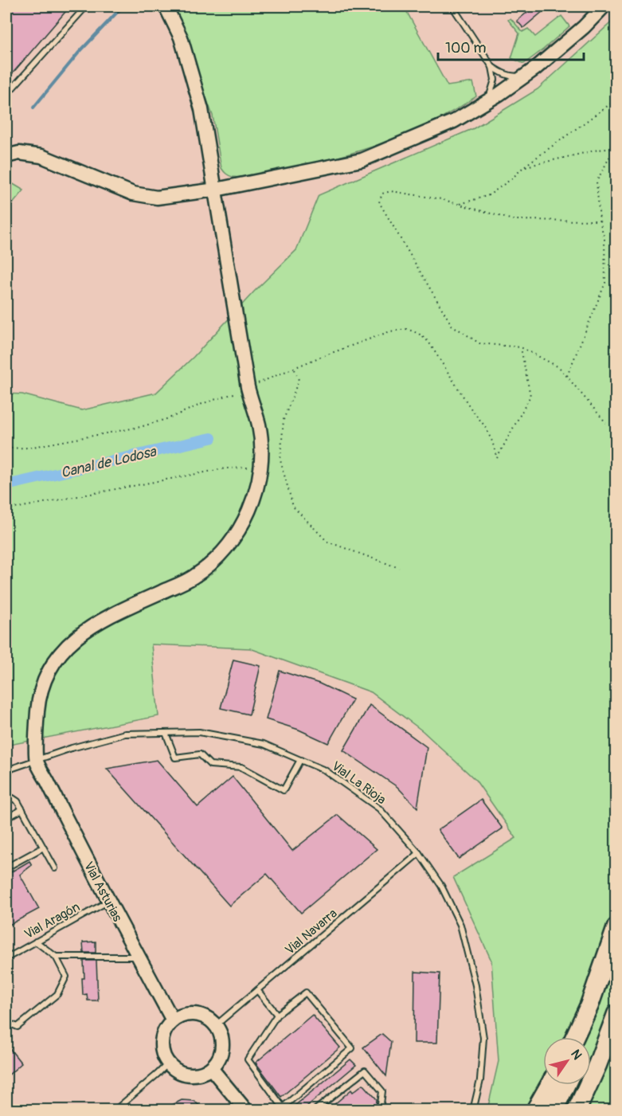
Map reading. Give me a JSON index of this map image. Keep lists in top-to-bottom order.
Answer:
{
  "streets": {
    "street": ["Vial Asturias"],
    "lane": ["Vial La Rioja", "Vial Aragón", "Vial Navarra"]
  },
  "crossings": [
    ["Vial La Rioja", "Vial Asturias"],
    ["Vial La Rioja", "Vial Navarra"],
    ["Vial Asturias", "Vial Aragón"],
    ["Vial Asturias", "Vial Navarra"]
  ],
  "water": ["Canal de Lodosa"],
  "scale_bar": "100 m",
  "north": "top right"
}
